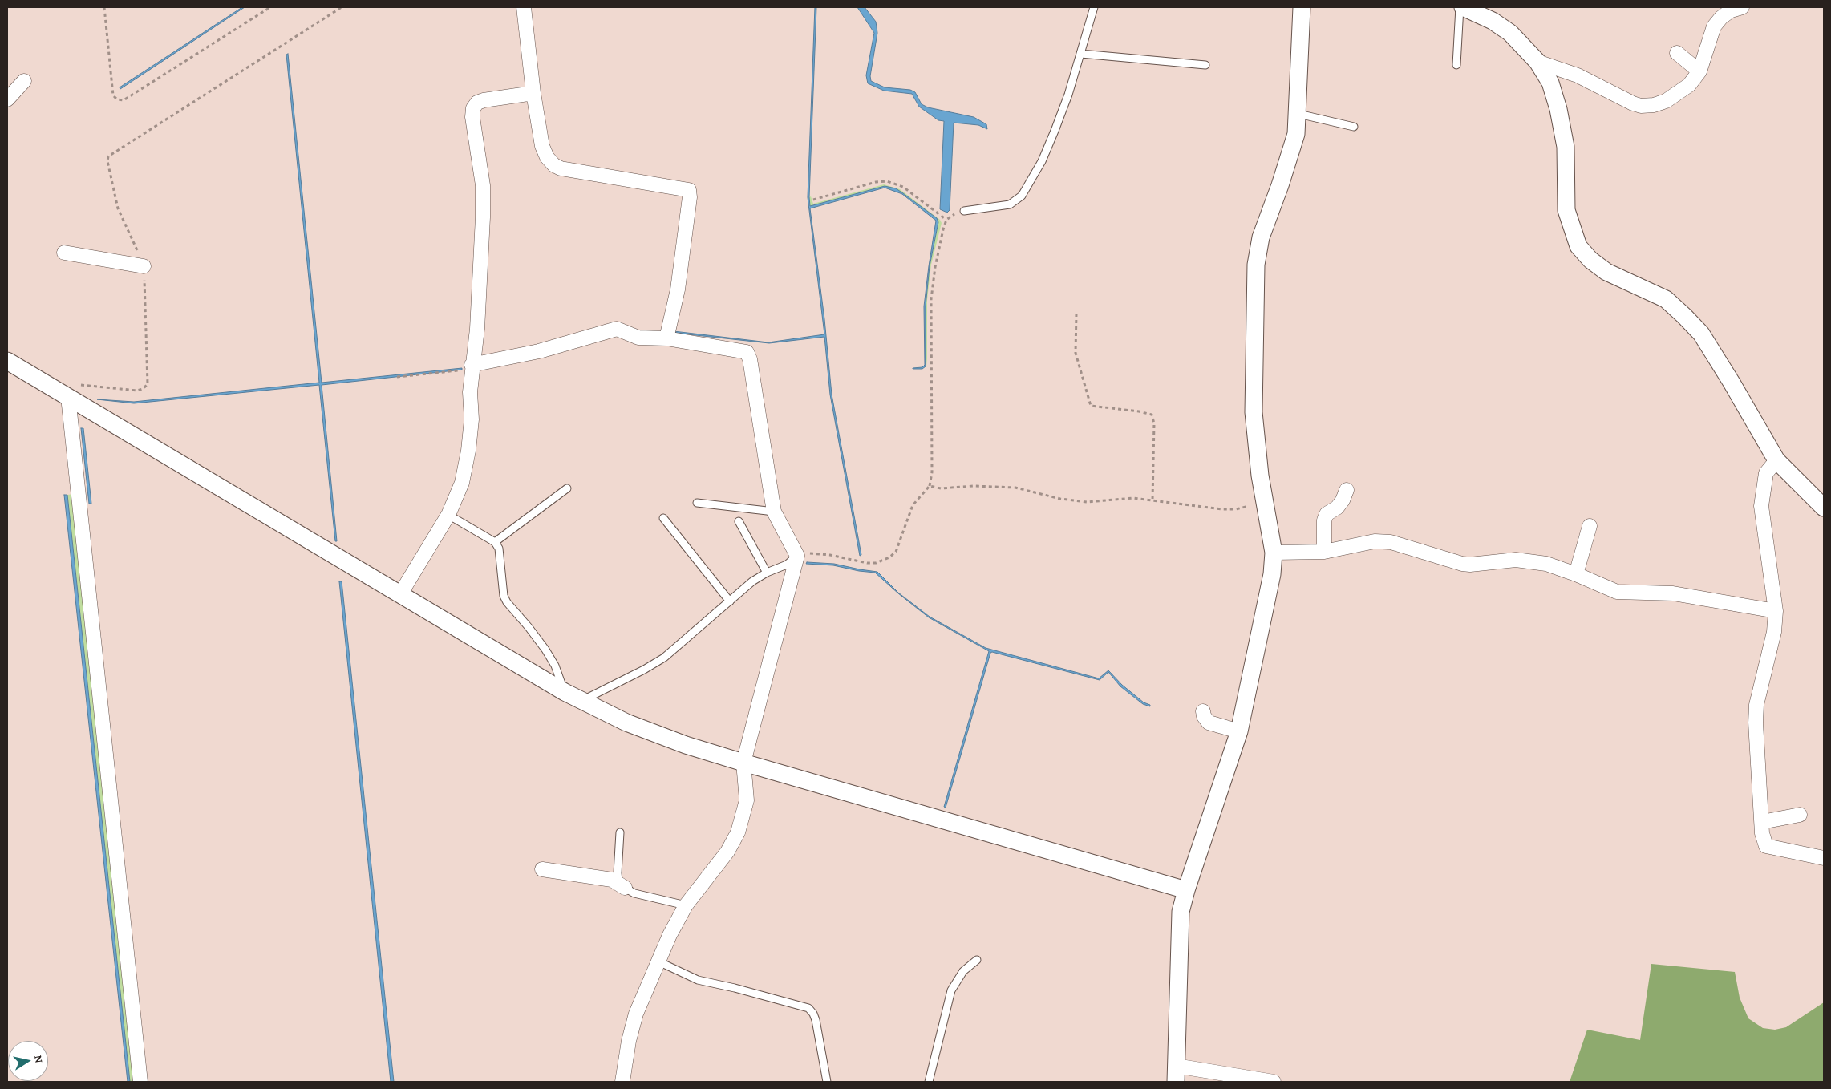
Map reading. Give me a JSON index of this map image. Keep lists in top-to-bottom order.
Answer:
{
  "north": "right"
}
